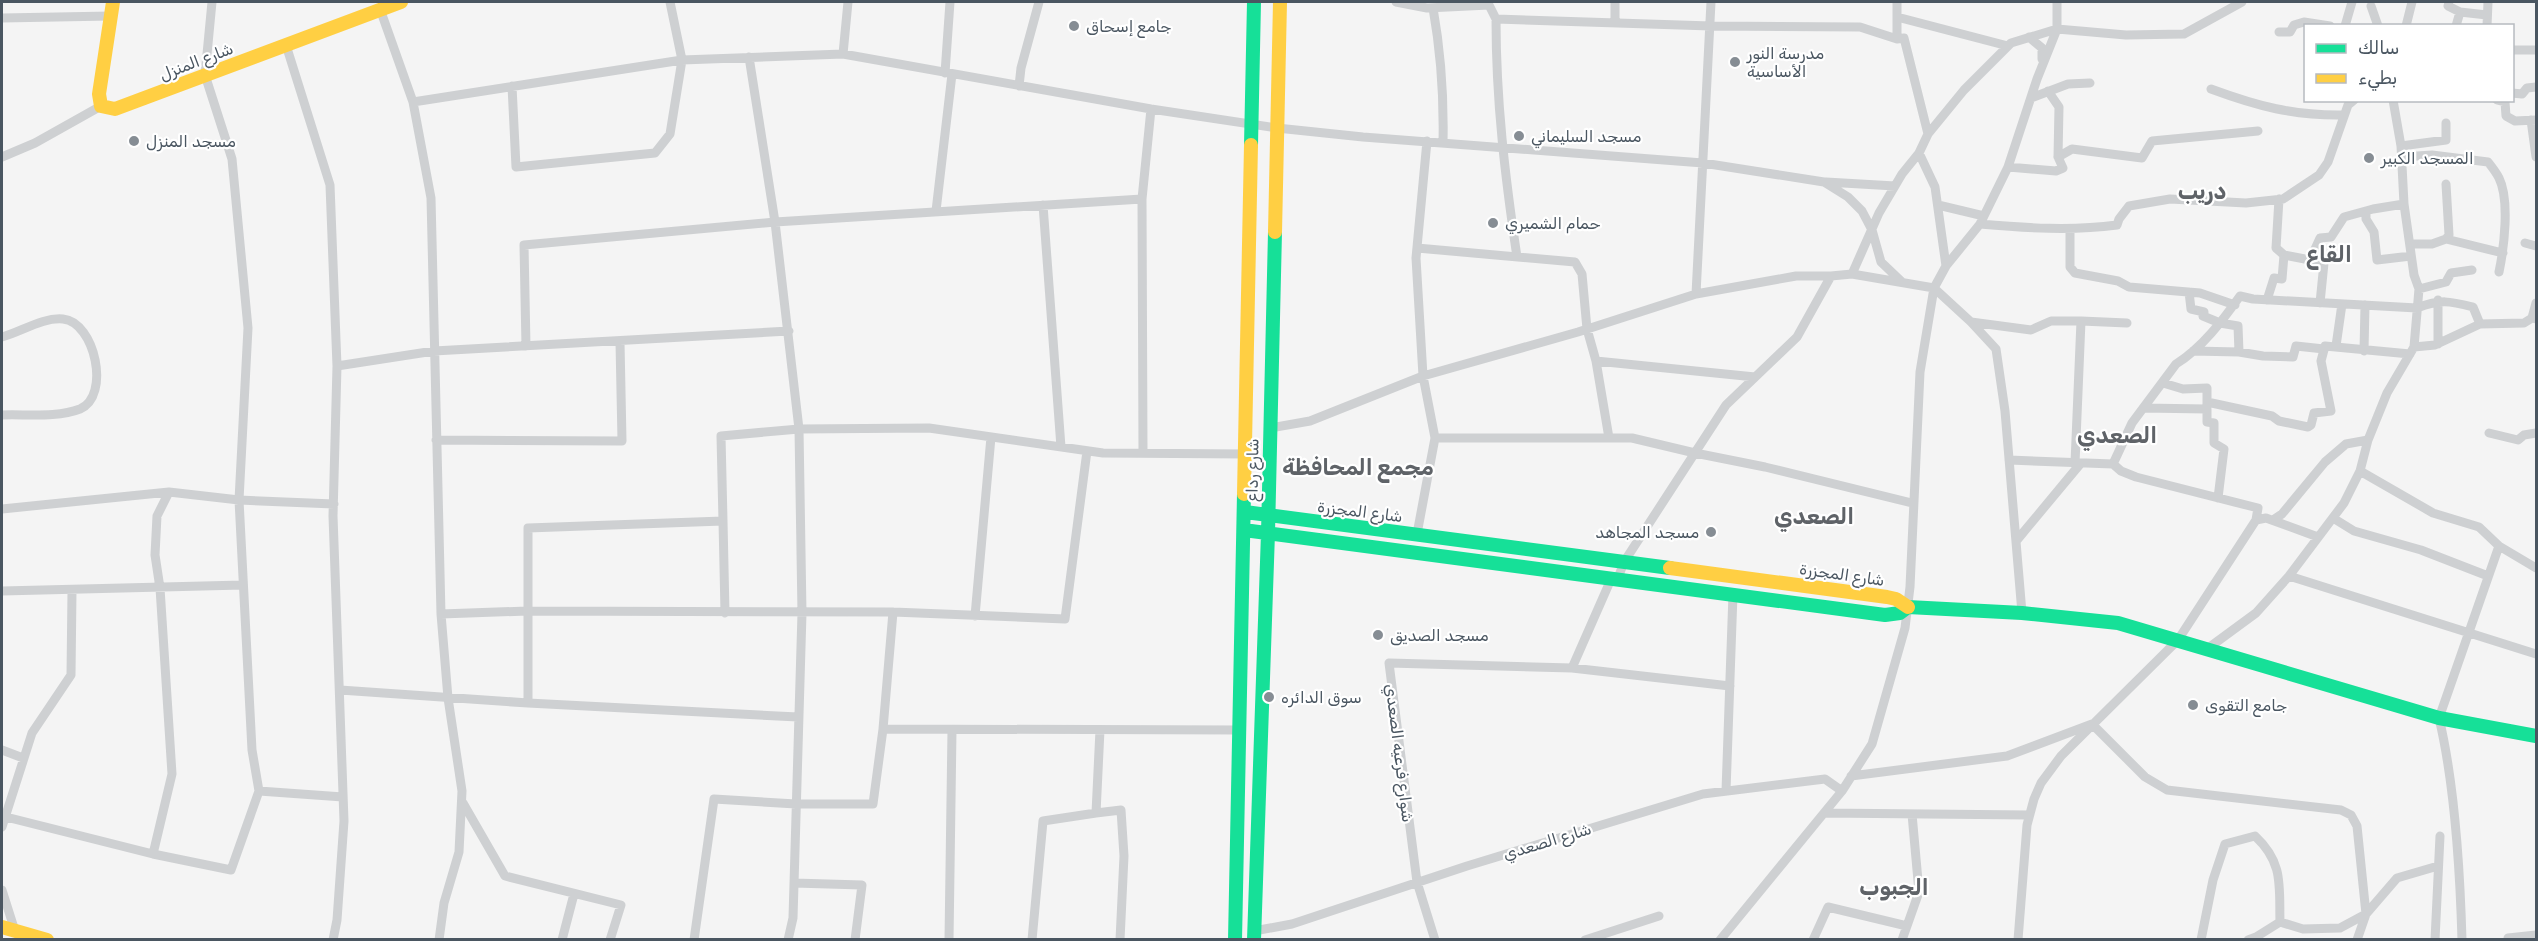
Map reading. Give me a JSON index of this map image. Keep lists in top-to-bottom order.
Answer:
{
  "streets": {
    "street": [
      "شارع المنزل",
      "شارع رداع",
      "شارع المجزرة",
      "شوارع فرعيه الصعدي",
      "شارع الصعدي"
    ]
  },
  "crossings": [
    ["شارع رداع", "شارع المجزرة"],
    ["شارع رداع", "شارع الصعدي"],
    ["شوارع فرعيه الصعدي", "شارع الصعدي"]
  ],
  "districts": [
    "دريب",
    "القاع",
    "الصعدي",
    "مجمع المحافظة",
    "الصعدي",
    "الجبوب"
  ],
  "places": [
    "جامع إسحاق",
    "مدرسة النور الأساسية",
    "مسجد السليماني",
    "مسجد المنزل",
    "المسجد الكبير",
    "حمام الشميري",
    "مسجد المجاهد",
    "مسجد الصديق",
    "سوق الدائره",
    "جامع التقوى"
  ],
  "legend": ["سالك", "بطيء"]
}
